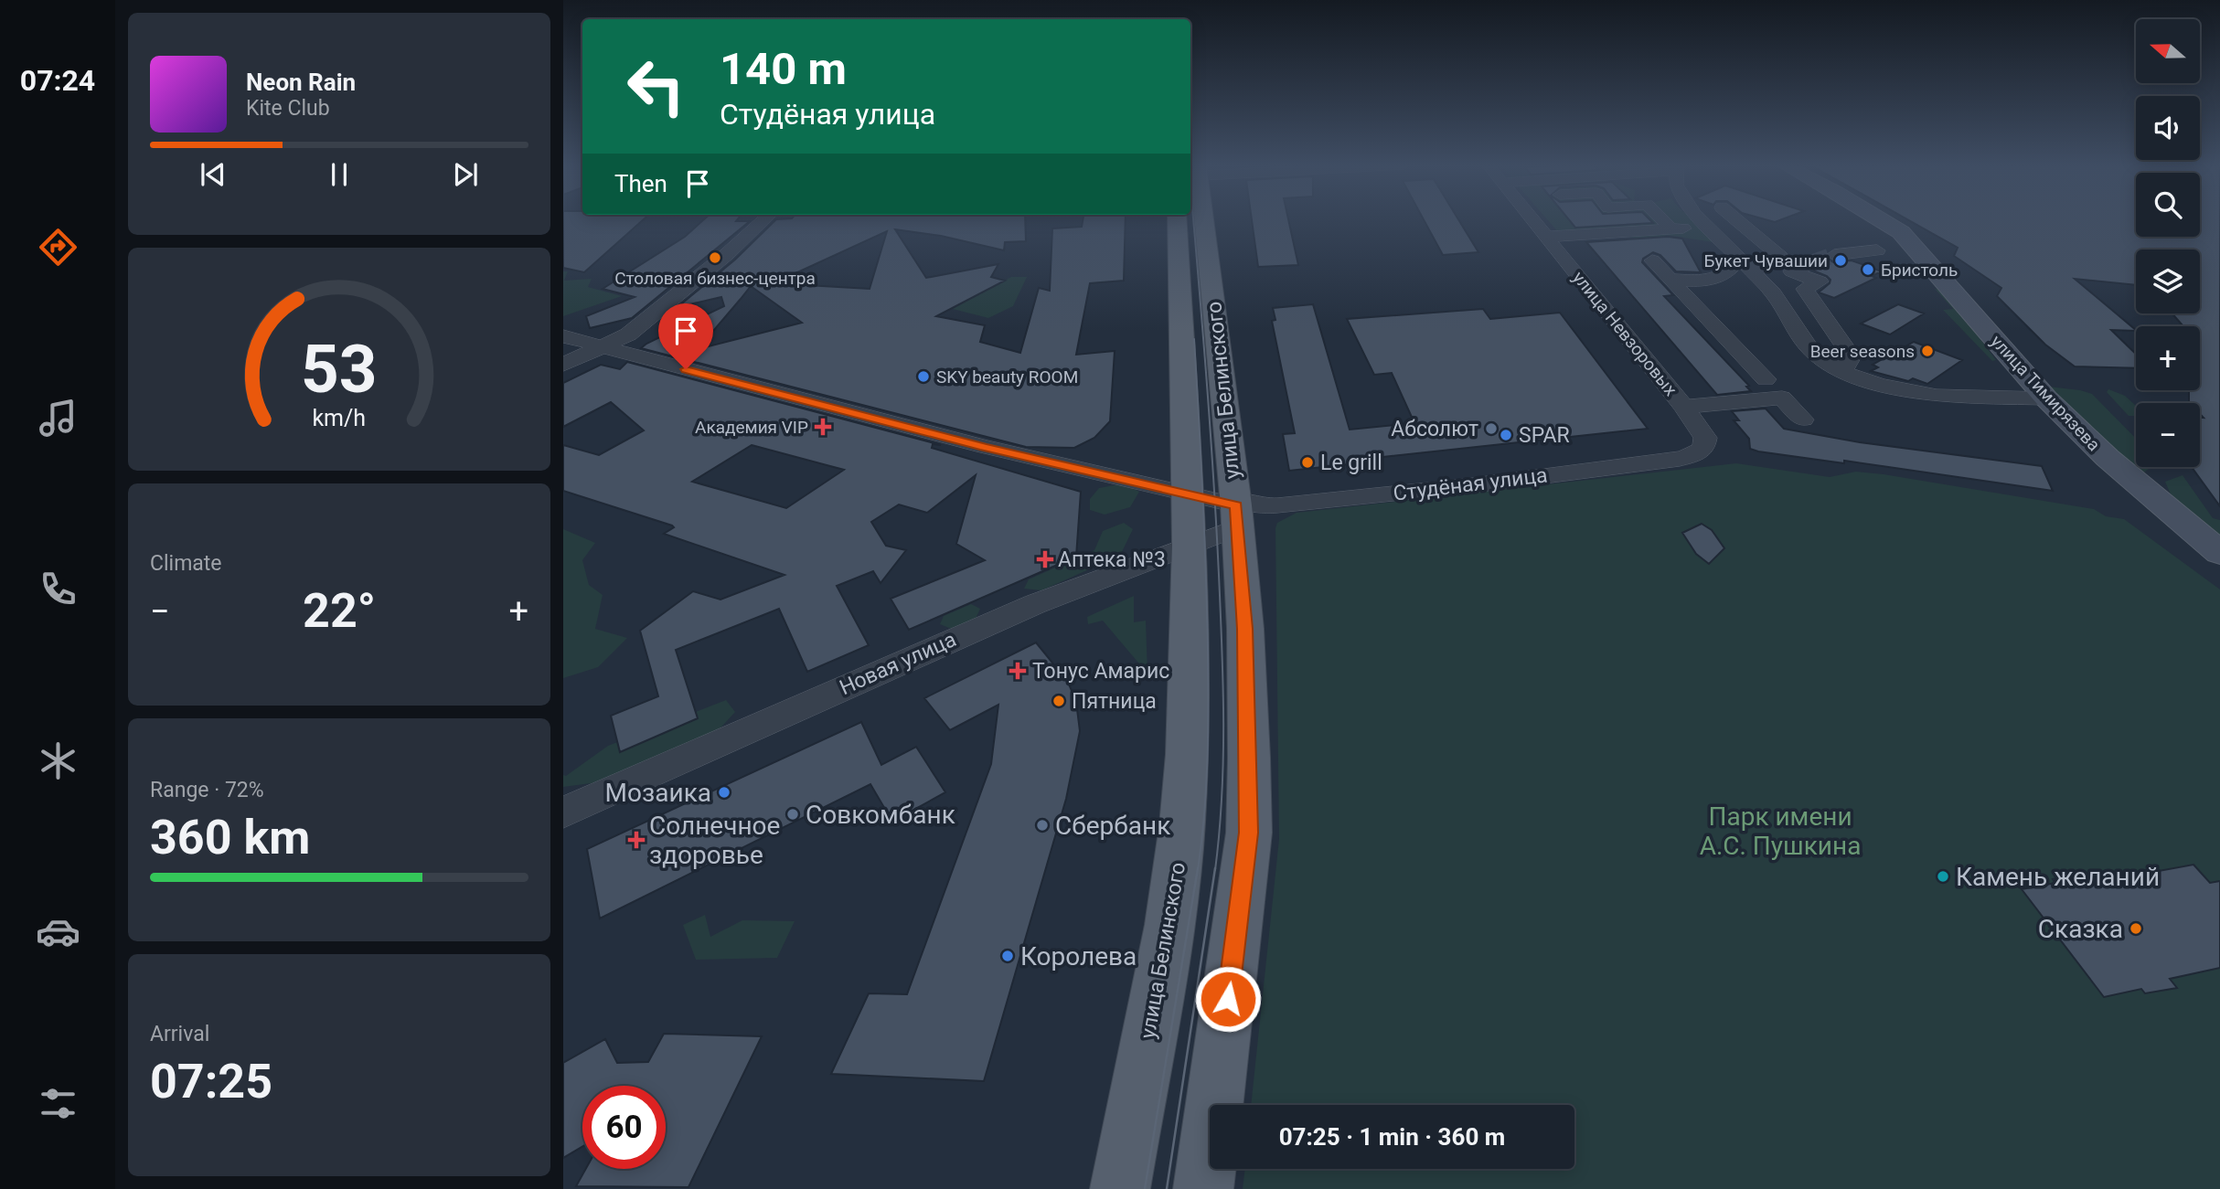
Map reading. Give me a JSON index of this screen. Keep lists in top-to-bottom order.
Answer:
{
  "streets": {
    "main road": ["улица Белинского"],
    "street": [
      "улица Невзоровых",
      "улица Тимирязева",
      "Студёная улица",
      "Новая улица"
    ]
  },
  "crossings": [
    ["улица Невзоровых", "Студёная улица"],
    ["улица Белинского", "Студёная улица"],
    ["улица Белинского", "Новая улица"],
    ["Студёная улица", "Новая улица"]
  ],
  "parks": ["Парк имени А.С. Пушкина"],
  "places": {
    "other": [
      "Столовая бизнес-центра",
      "Букет Чувашии",
      "Бристоль",
      "Beer seasons",
      "SKY beauty ROOM",
      "Абсолют",
      "SPAR",
      "Le grill",
      "Пятница",
      "Мозаика",
      "Совкомбанк",
      "Сбербанк",
      "Камень желаний",
      "Сказка",
      "Королева"
    ],
    "health": [
      "Академия VIP",
      "Аптека №3",
      "Тонус Амарис",
      "Солнечное здоровье"
    ]
  },
  "north": "left",
  "page": {
    "tabs": "07:24",
    "map_buttons": ["+", "−"],
    "turn": ["140 m", "Студёная улица"],
    "song": ["Neon Rain", "Kite Club"],
    "then": "Then",
    "tile": [
      "Climate",
      ["Range · 72%", "360 km"],
      ["Arrival", "07:25"]
    ],
    "heat": ["−", "22°", "+"],
    "limit": "60",
    "trip": "07:25 · 1 min · 360 m",
    "gauge": ["53", "km/h"]
  }
}
